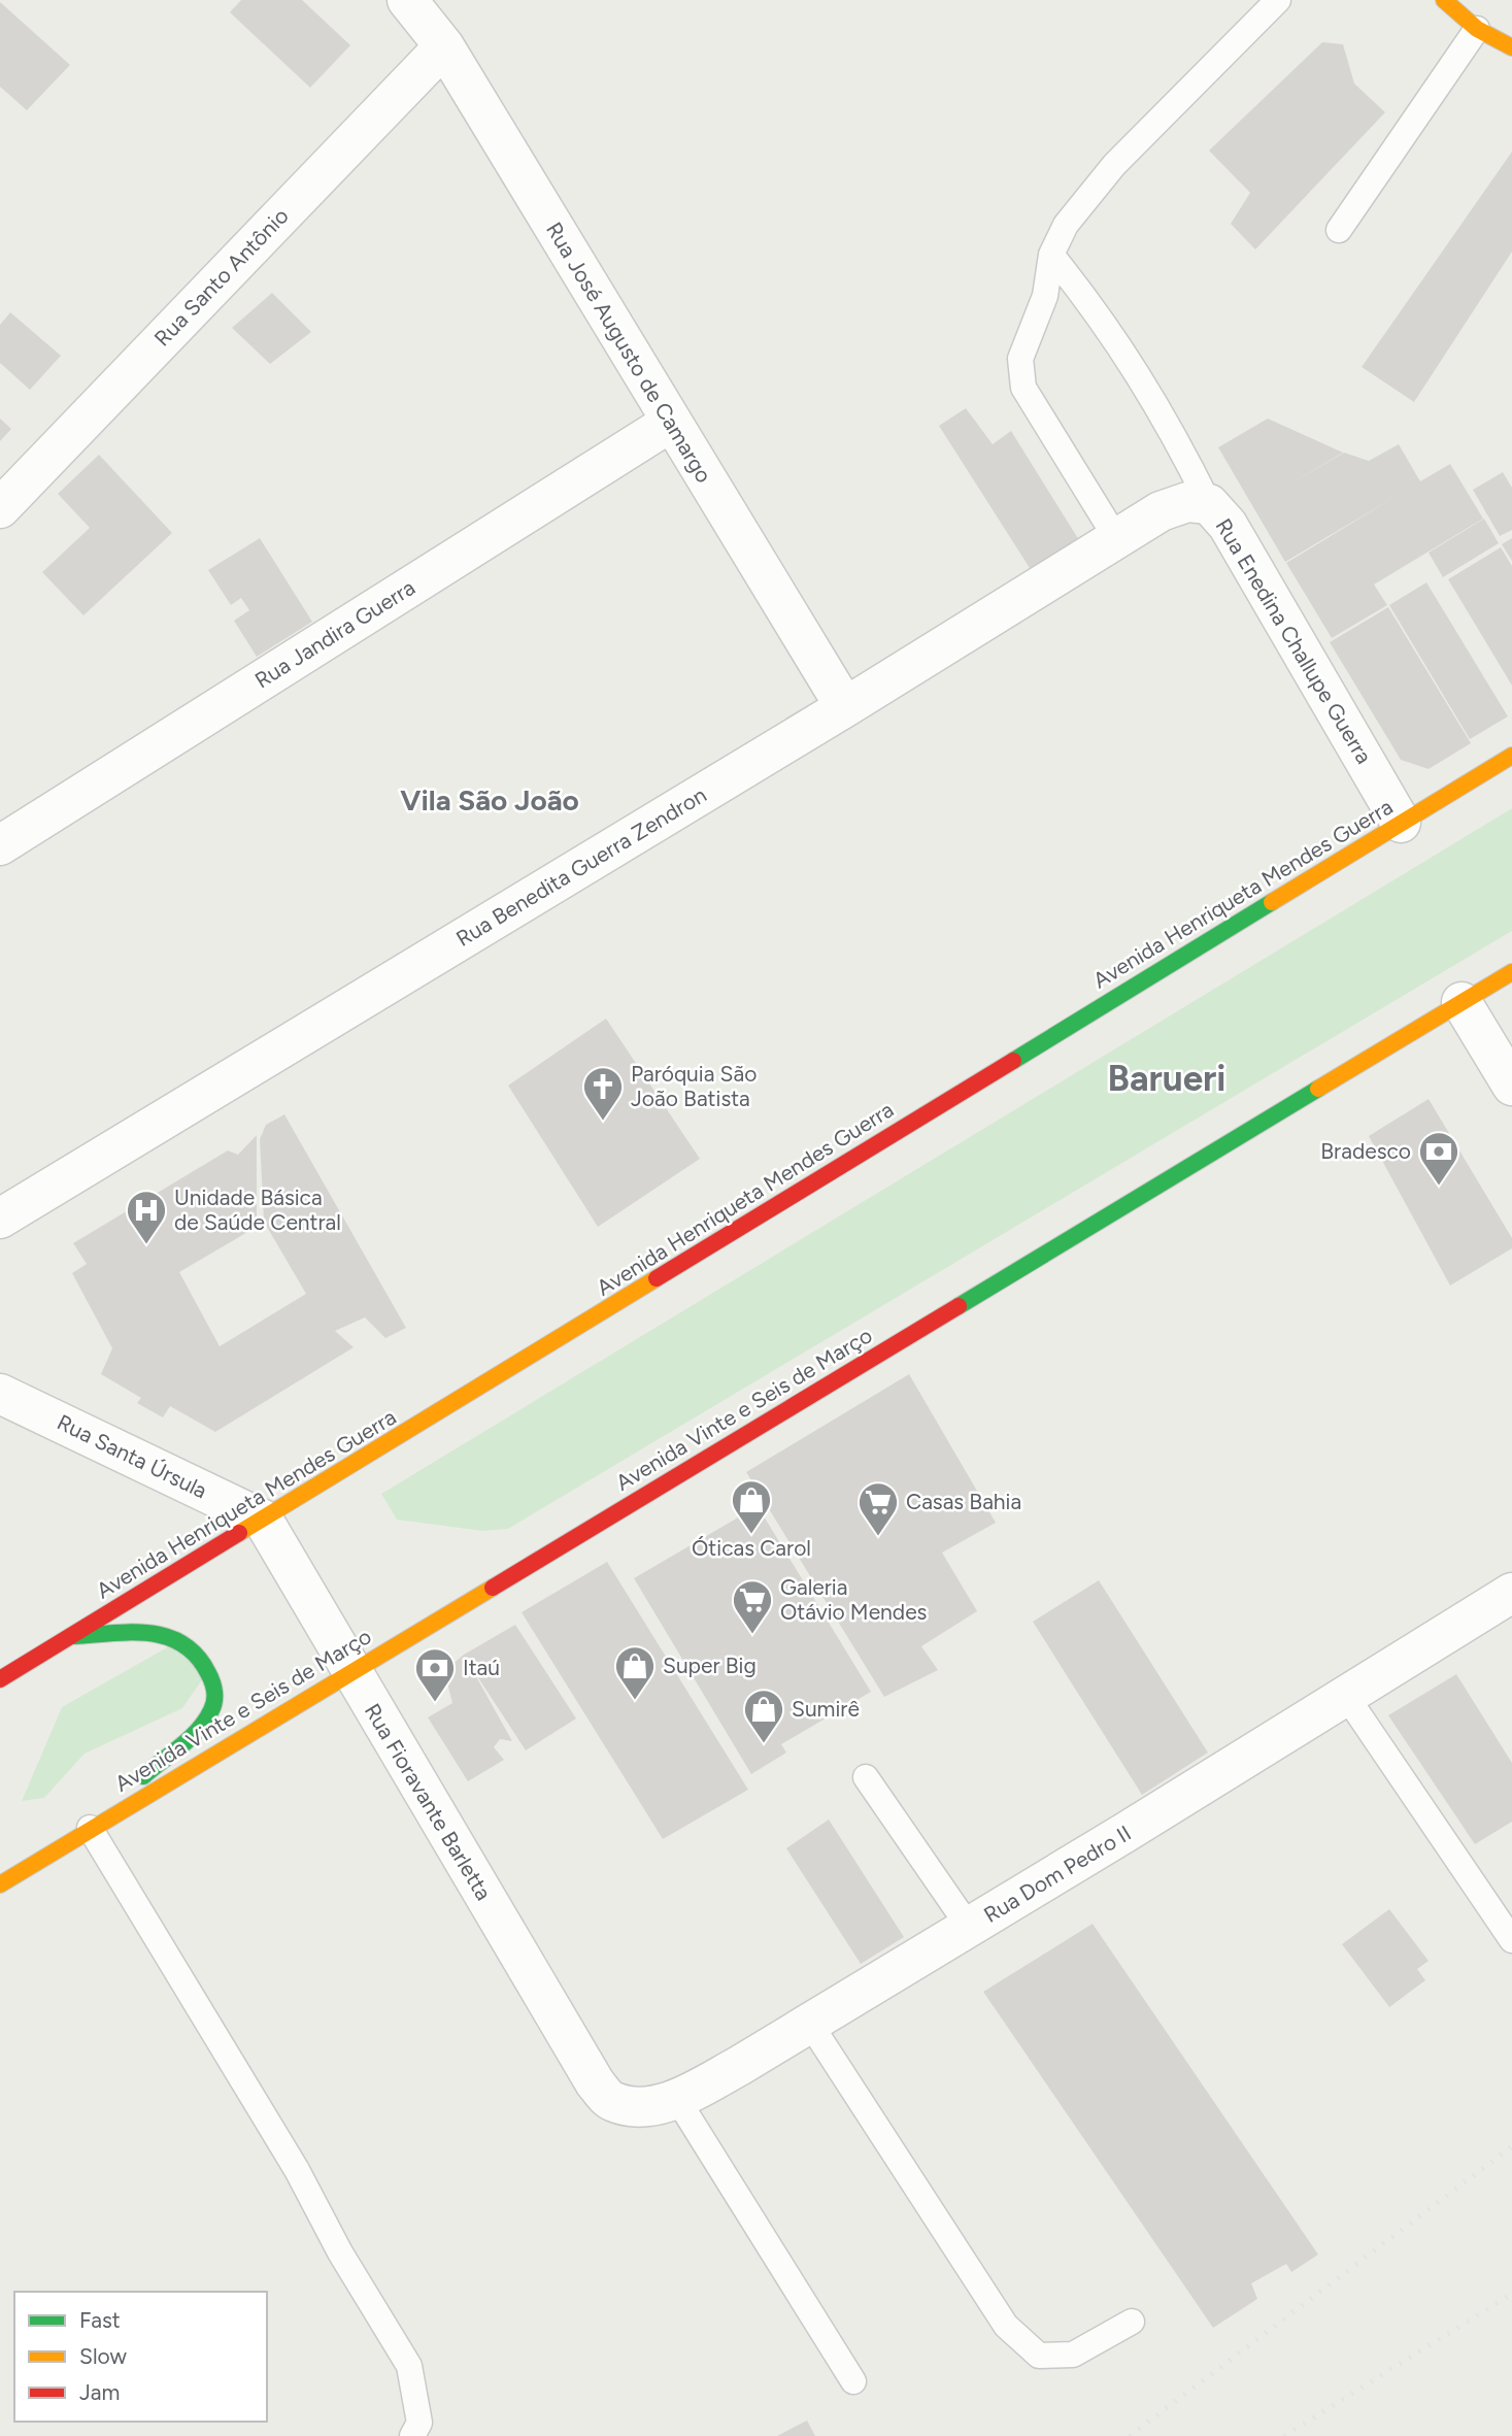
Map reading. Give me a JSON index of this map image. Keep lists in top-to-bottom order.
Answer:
{
  "streets": {
    "main road": ["Avenida Henriqueta Mendes Guerra", "Avenida Vinte e Seis de Março"],
    "street": [
      "Rua Santo Antônio",
      "Rua José Augusto de Camargo",
      "Rua Jandira Guerra",
      "Rua Enedina Challupe Guerra",
      "Rua Benedita Guerra Zendron",
      "Rua Santa Úrsula",
      "Rua Fioravante Barletta",
      "Rua Dom Pedro II"
    ]
  },
  "crossings": [
    ["Rua Santo Antônio", "Rua José Augusto de Camargo"],
    ["Rua José Augusto de Camargo", "Rua Jandira Guerra"],
    ["Rua José Augusto de Camargo", "Rua Benedita Guerra Zendron"],
    ["Rua Enedina Challupe Guerra", "Rua Benedita Guerra Zendron"],
    ["Rua Enedina Challupe Guerra", "Avenida Henriqueta Mendes Guerra"],
    ["Avenida Henriqueta Mendes Guerra", "Rua Santa Úrsula"],
    ["Avenida Henriqueta Mendes Guerra", "Rua Fioravante Barletta"],
    ["Avenida Vinte e Seis de Março", "Rua Fioravante Barletta"],
    ["Rua Santa Úrsula", "Rua Fioravante Barletta"],
    ["Rua Fioravante Barletta", "Rua Dom Pedro II"]
  ],
  "districts": ["Vila São João", "Barueri"],
  "places": {
    "church": ["Paróquia São João Batista"],
    "bank": ["Bradesco", "Itaú"],
    "hospital": ["Unidade Básica de Saúde Central"],
    "shop": ["Óticas Carol", "Super Big", "Sumirê"],
    "supermarket": ["Casas Bahia", "Galeria Otávio Mendes"]
  },
  "legend": ["Fast", "Slow", "Jam"]
}
